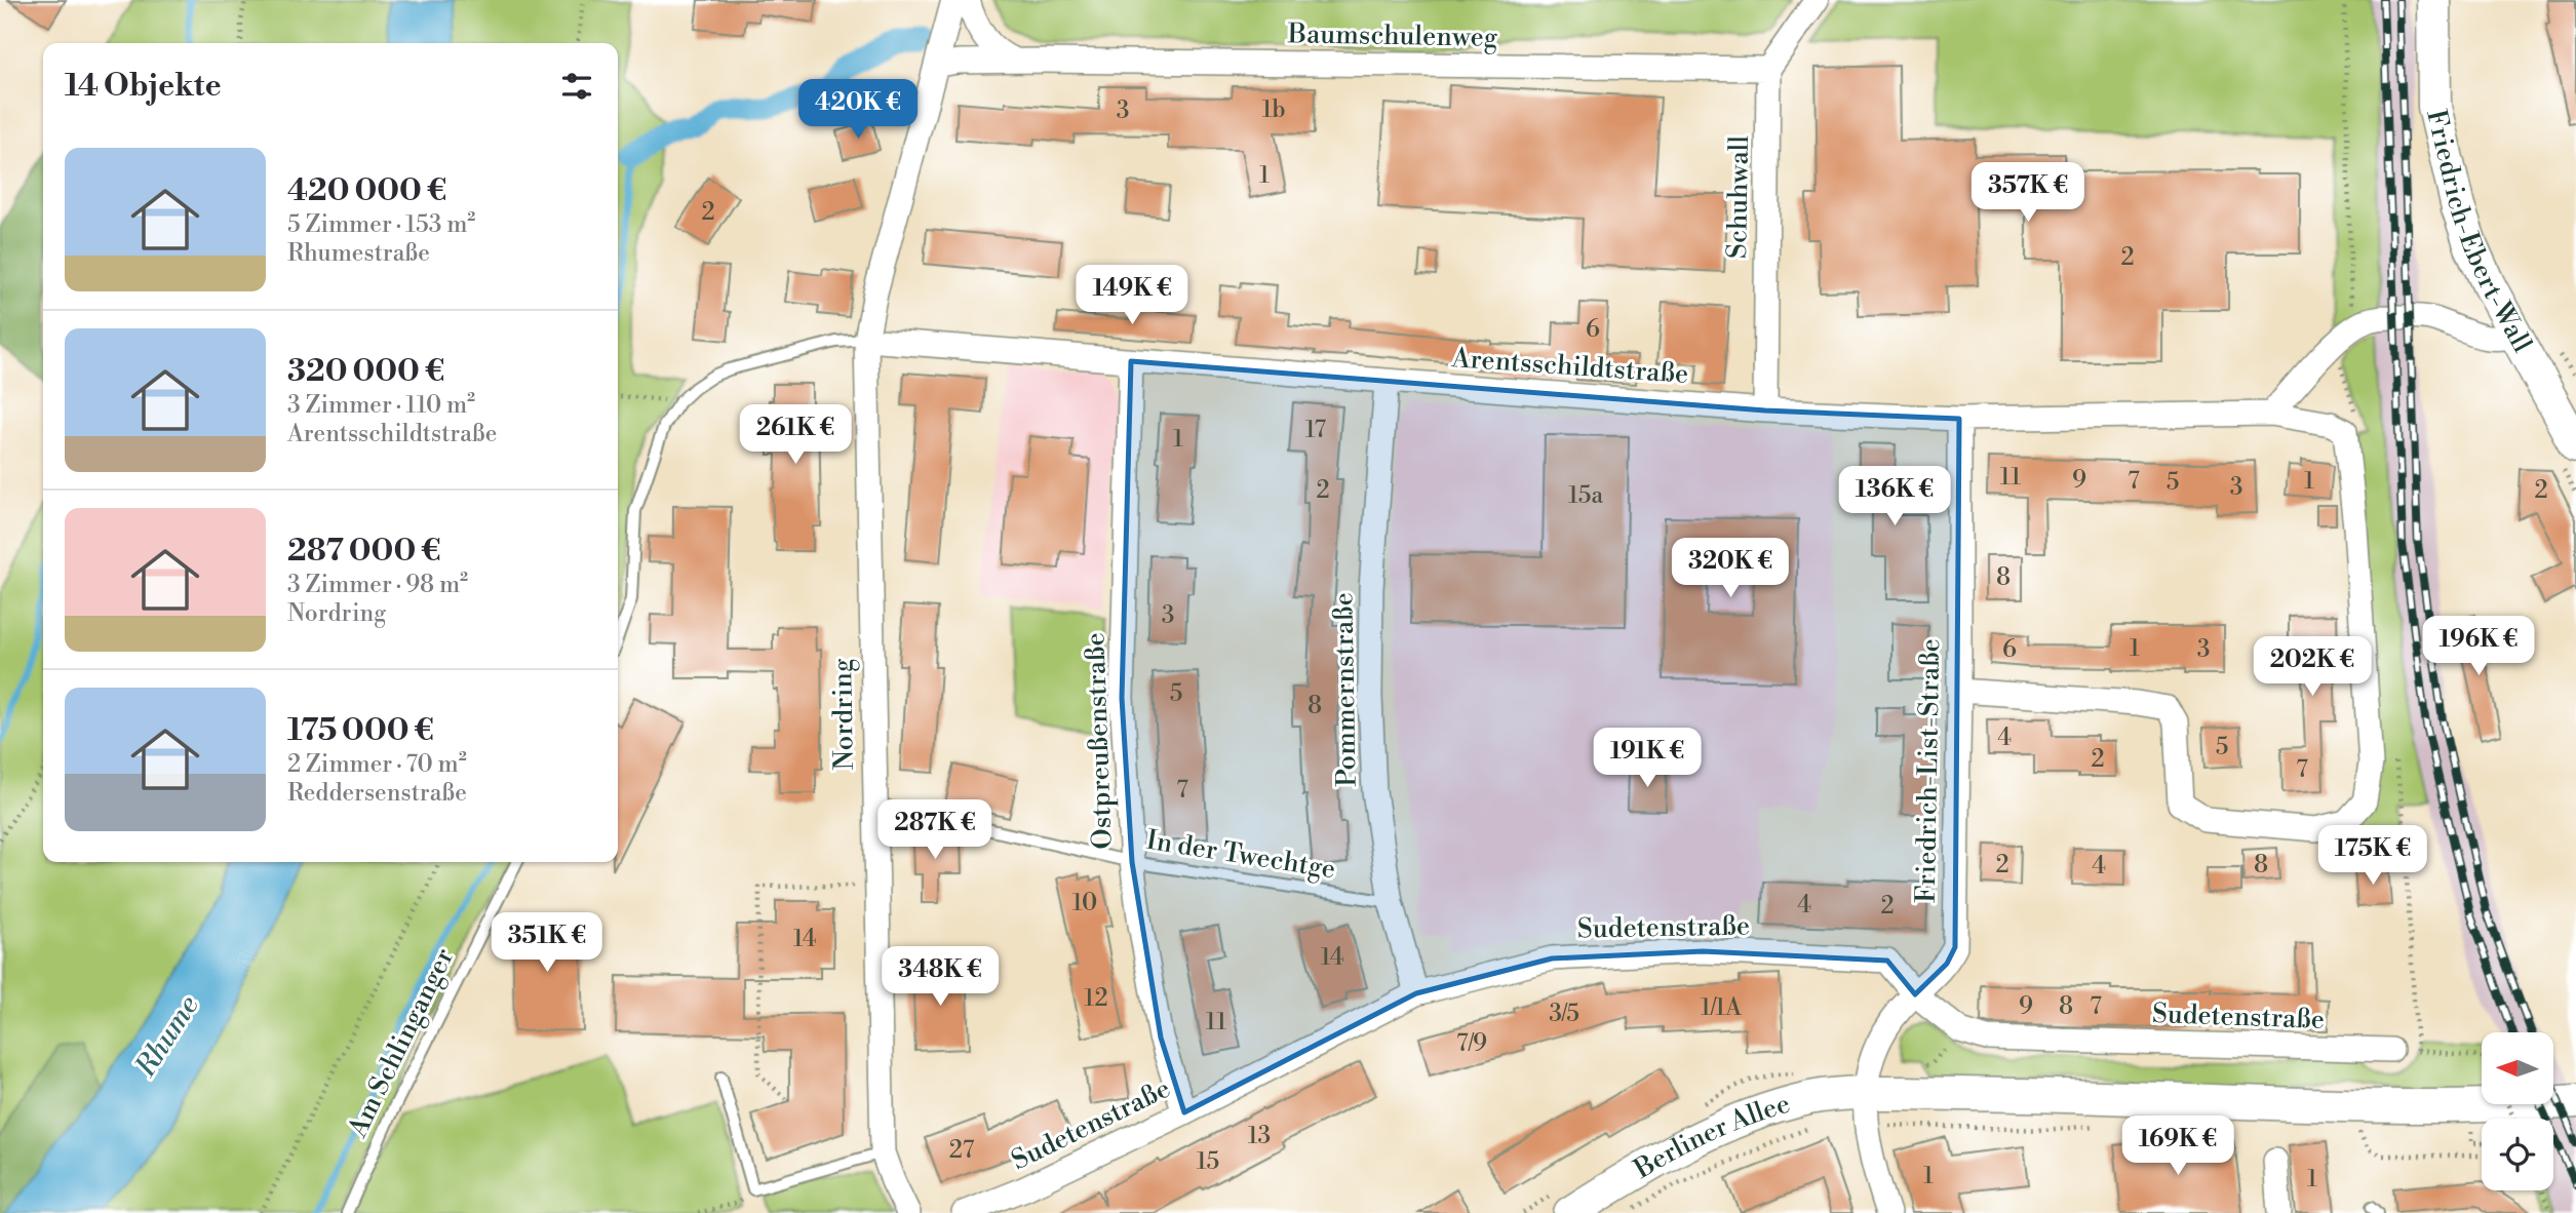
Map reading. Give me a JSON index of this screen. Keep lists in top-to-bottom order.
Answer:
{
  "streets": {
    "main road": ["Friedrich-Ebert-Wall", "Berliner Allee"],
    "street": [
      "Baumschulenweg",
      "Schuhwall",
      "Arentsschildtstraße",
      "Pommernstraße",
      "Nordring",
      "Ostpreußenstraße",
      "Friedrich-List-Straße",
      "Sudetenstraße"
    ],
    "lane": ["In der Twechtge", "Am Schlinganger"]
  },
  "crossings": [
    ["Baumschulenweg", "Schuhwall"],
    ["Baumschulenweg", "Nordring"],
    ["Schuhwall", "Arentsschildtstraße"],
    ["Arentsschildtstraße", "Pommernstraße"],
    ["Arentsschildtstraße", "Nordring"],
    ["Arentsschildtstraße", "Ostpreußenstraße"],
    ["Arentsschildtstraße", "Friedrich-List-Straße"],
    ["Pommernstraße", "In der Twechtge"],
    ["Pommernstraße", "Sudetenstraße"],
    ["Nordring", "In der Twechtge"],
    ["Ostpreußenstraße", "In der Twechtge"],
    ["Ostpreußenstraße", "Sudetenstraße"],
    ["Friedrich-List-Straße", "Sudetenstraße"],
    ["Friedrich-List-Straße", "Berliner Allee"]
  ],
  "water": ["Rhume"],
  "house_numbers": [
    "1b",
    "3",
    "1",
    "2",
    "2",
    "6",
    "17",
    "1",
    "11",
    "9",
    "7",
    "1",
    "5",
    "3",
    "2",
    "2",
    "15a",
    "8",
    "3",
    "1",
    "6",
    "3",
    "5",
    "8",
    "4",
    "5",
    "2",
    "7",
    "7",
    "2",
    "8",
    "4",
    "10",
    "4",
    "2",
    "14",
    "14",
    "12",
    "9",
    "8",
    "7",
    "1/1A",
    "3/5",
    "11",
    "7/9",
    "13",
    "27",
    "15",
    "1",
    "1"
  ],
  "north": "left",
  "page": {
    "heading": "14 Objekte",
    "price": [
      "420K €",
      "357K €",
      "149K €",
      "261K €",
      "136K €",
      "320K €",
      "196K €",
      "202K €",
      "191K €",
      "287K €",
      "175K €",
      "351K €",
      "348K €",
      "169K €"
    ],
    "list": [
      {
        "name": "420 000 €",
        "note": "5 Zimmer · 153 m² · Rhumestraße"
      },
      {
        "name": "320 000 €",
        "note": "3 Zimmer · 110 m² · Arentsschildtstraße"
      },
      {
        "name": "287 000 €",
        "note": "3 Zimmer · 98 m² · Nordring"
      },
      {
        "name": "175 000 €",
        "note": "2 Zimmer · 70 m² · Reddersenstraße"
      }
    ]
  }
}
